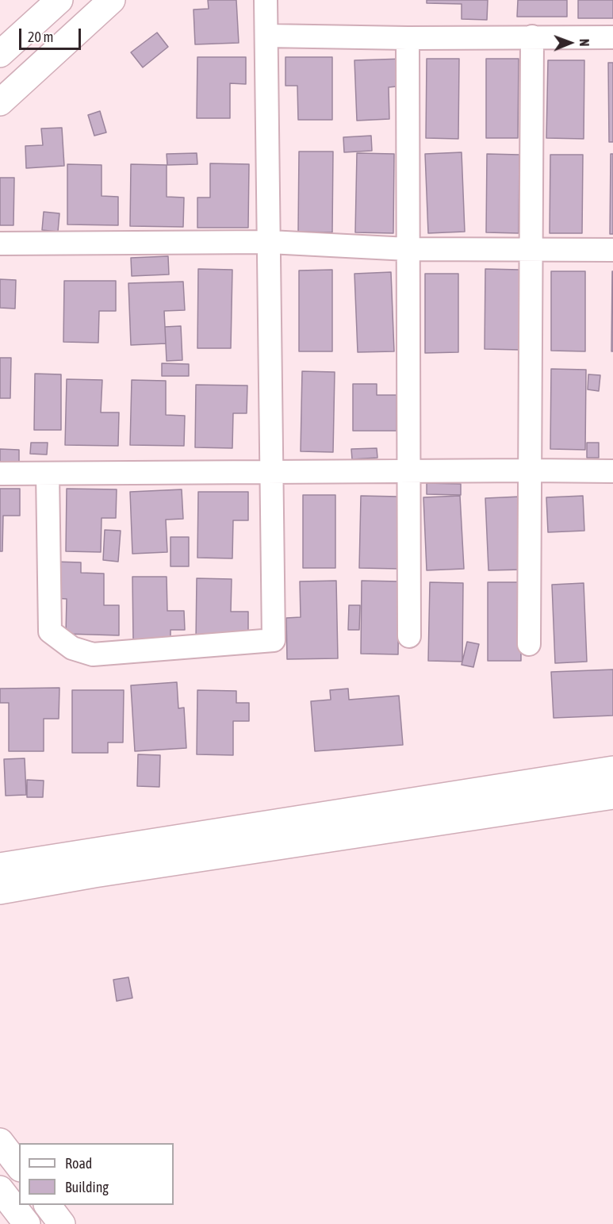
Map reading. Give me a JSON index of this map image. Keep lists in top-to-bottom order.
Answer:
{
  "legend": ["Road", "Building"],
  "scale_bar": "20 m",
  "north": "right"
}
